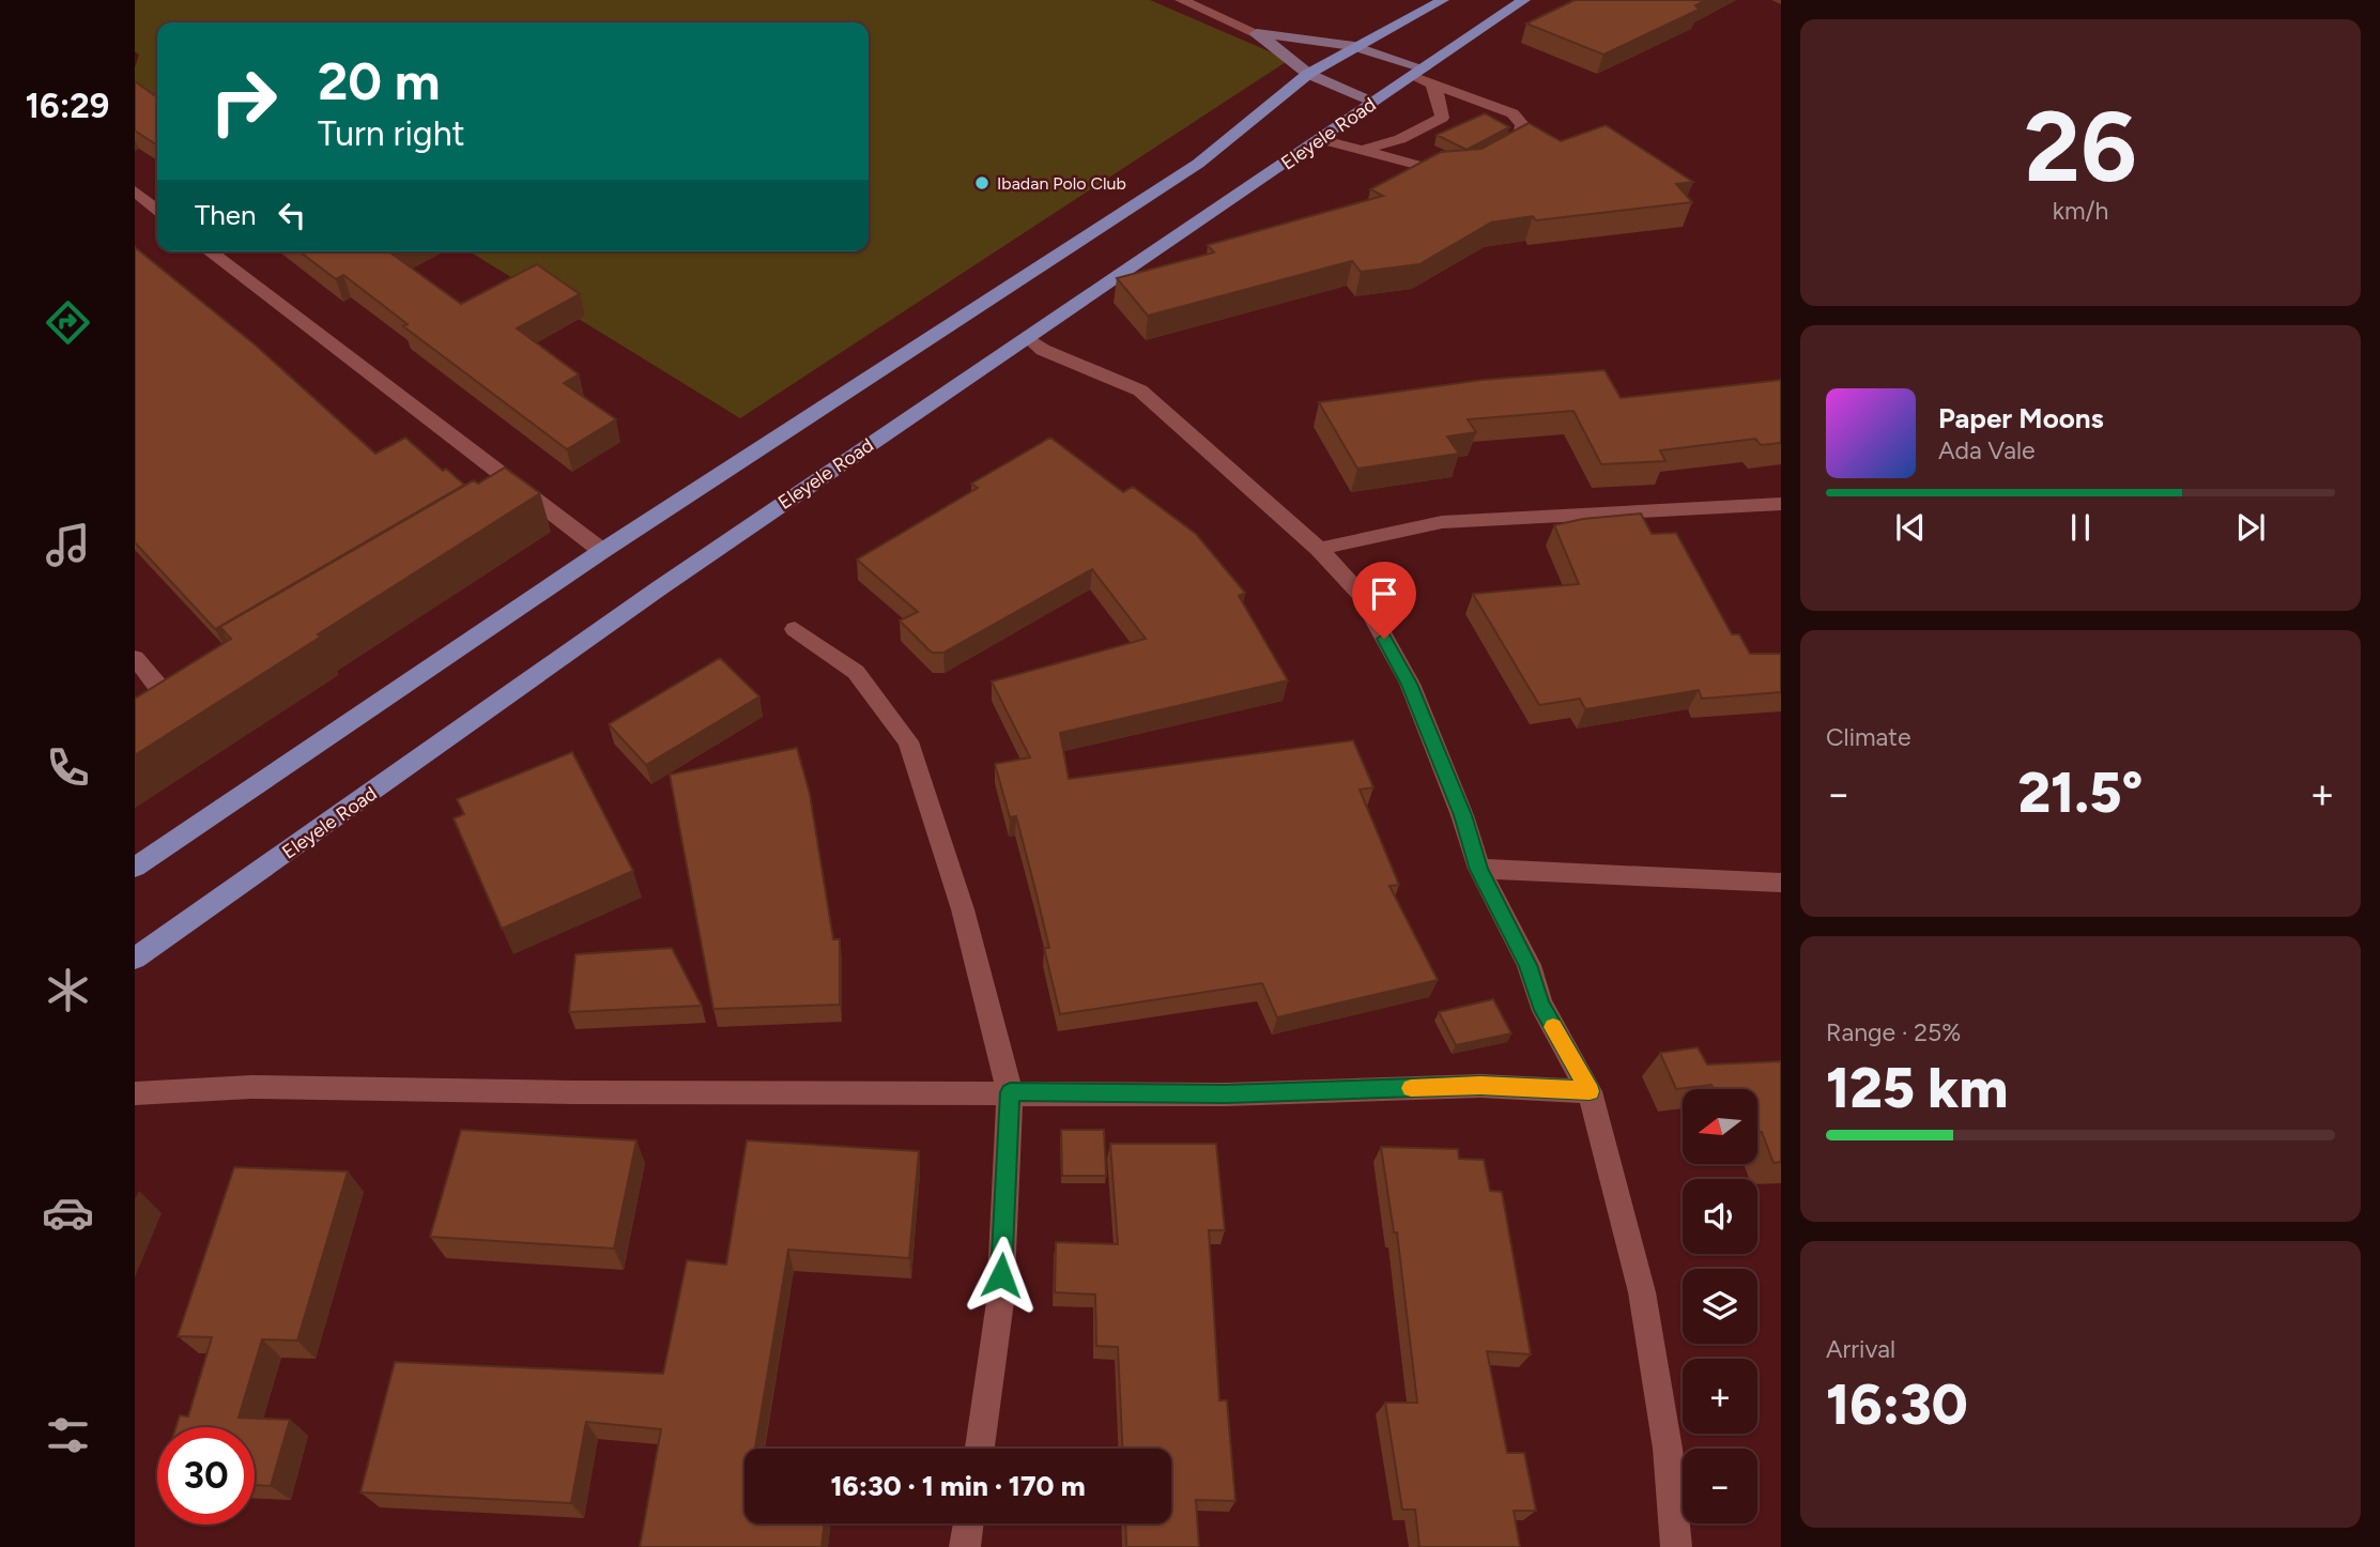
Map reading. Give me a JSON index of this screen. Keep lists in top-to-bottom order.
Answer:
{
  "streets": {
    "main road": ["Eleyele Road"]
  },
  "places": ["Ibadan Polo Club"],
  "north": "left",
  "page": {
    "tabs": "16:29",
    "tile": [
      ["26", "km/h"],
      "Climate",
      ["Range · 25%", "125 km"],
      ["Arrival", "16:30"]
    ],
    "turn": ["20 m", "Turn right"],
    "then": "Then",
    "song": ["Paper Moons", "Ada Vale"],
    "heat": ["−", "21.5°", "+"],
    "map_buttons": ["+", "−"],
    "limit": "30",
    "trip": "16:30 · 1 min · 170 m"
  }
}
